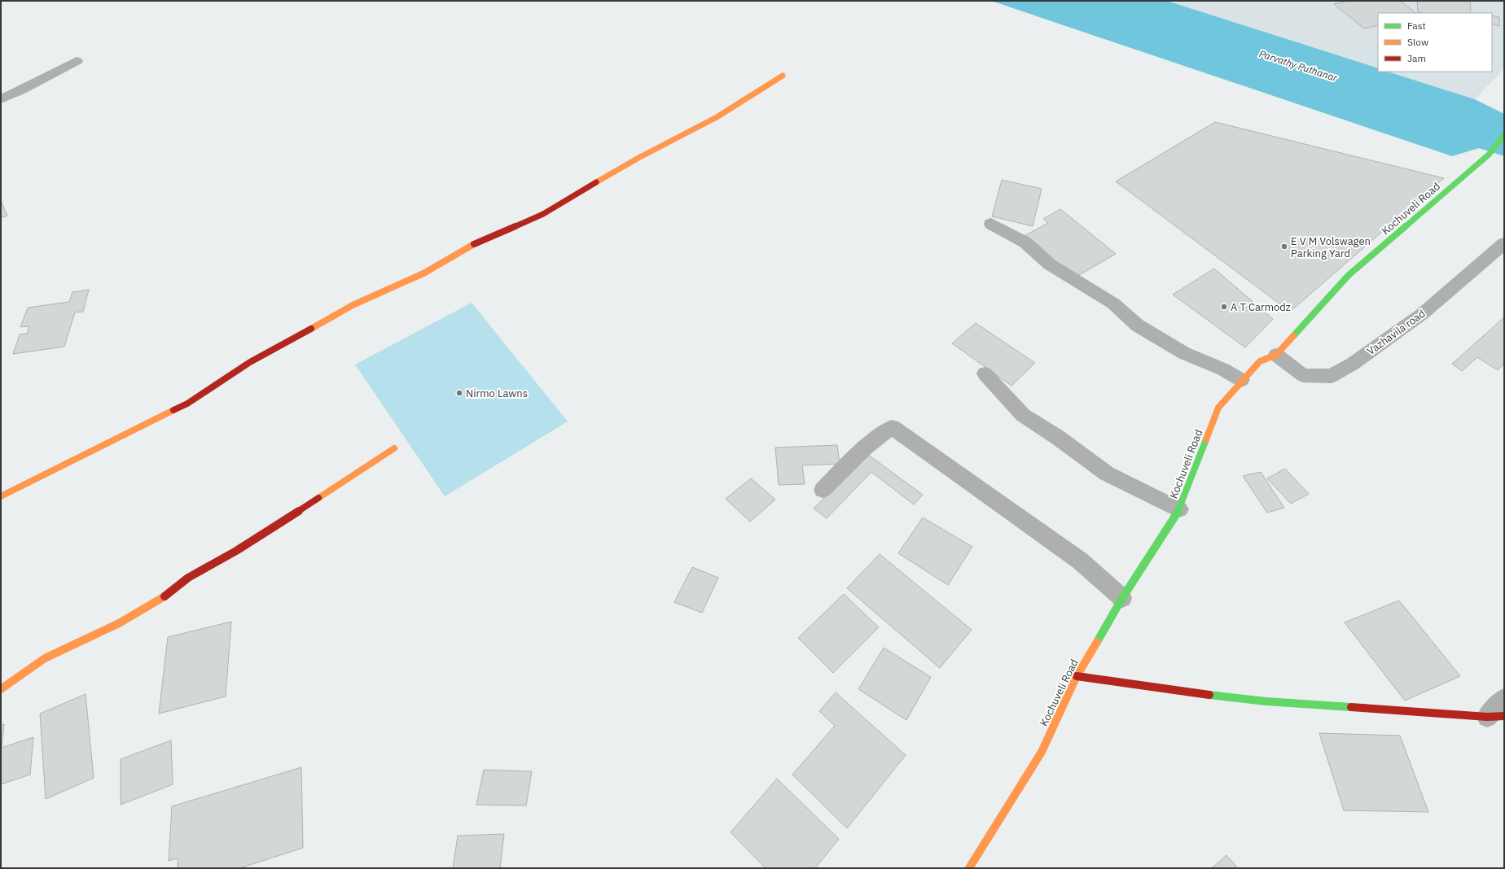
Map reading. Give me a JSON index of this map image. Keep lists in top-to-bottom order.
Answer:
{
  "streets": {
    "street": ["Kochuveli Road", "Vazhavila road"]
  },
  "crossings": [
    ["Kochuveli Road", "Vazhavila road"]
  ],
  "water": ["Parvathy Puthanar"],
  "places": ["E V M Volswagen Parking Yard", "A T Carmodz", "Nirmo Lawns"],
  "legend": ["Fast", "Slow", "Jam"]
}
